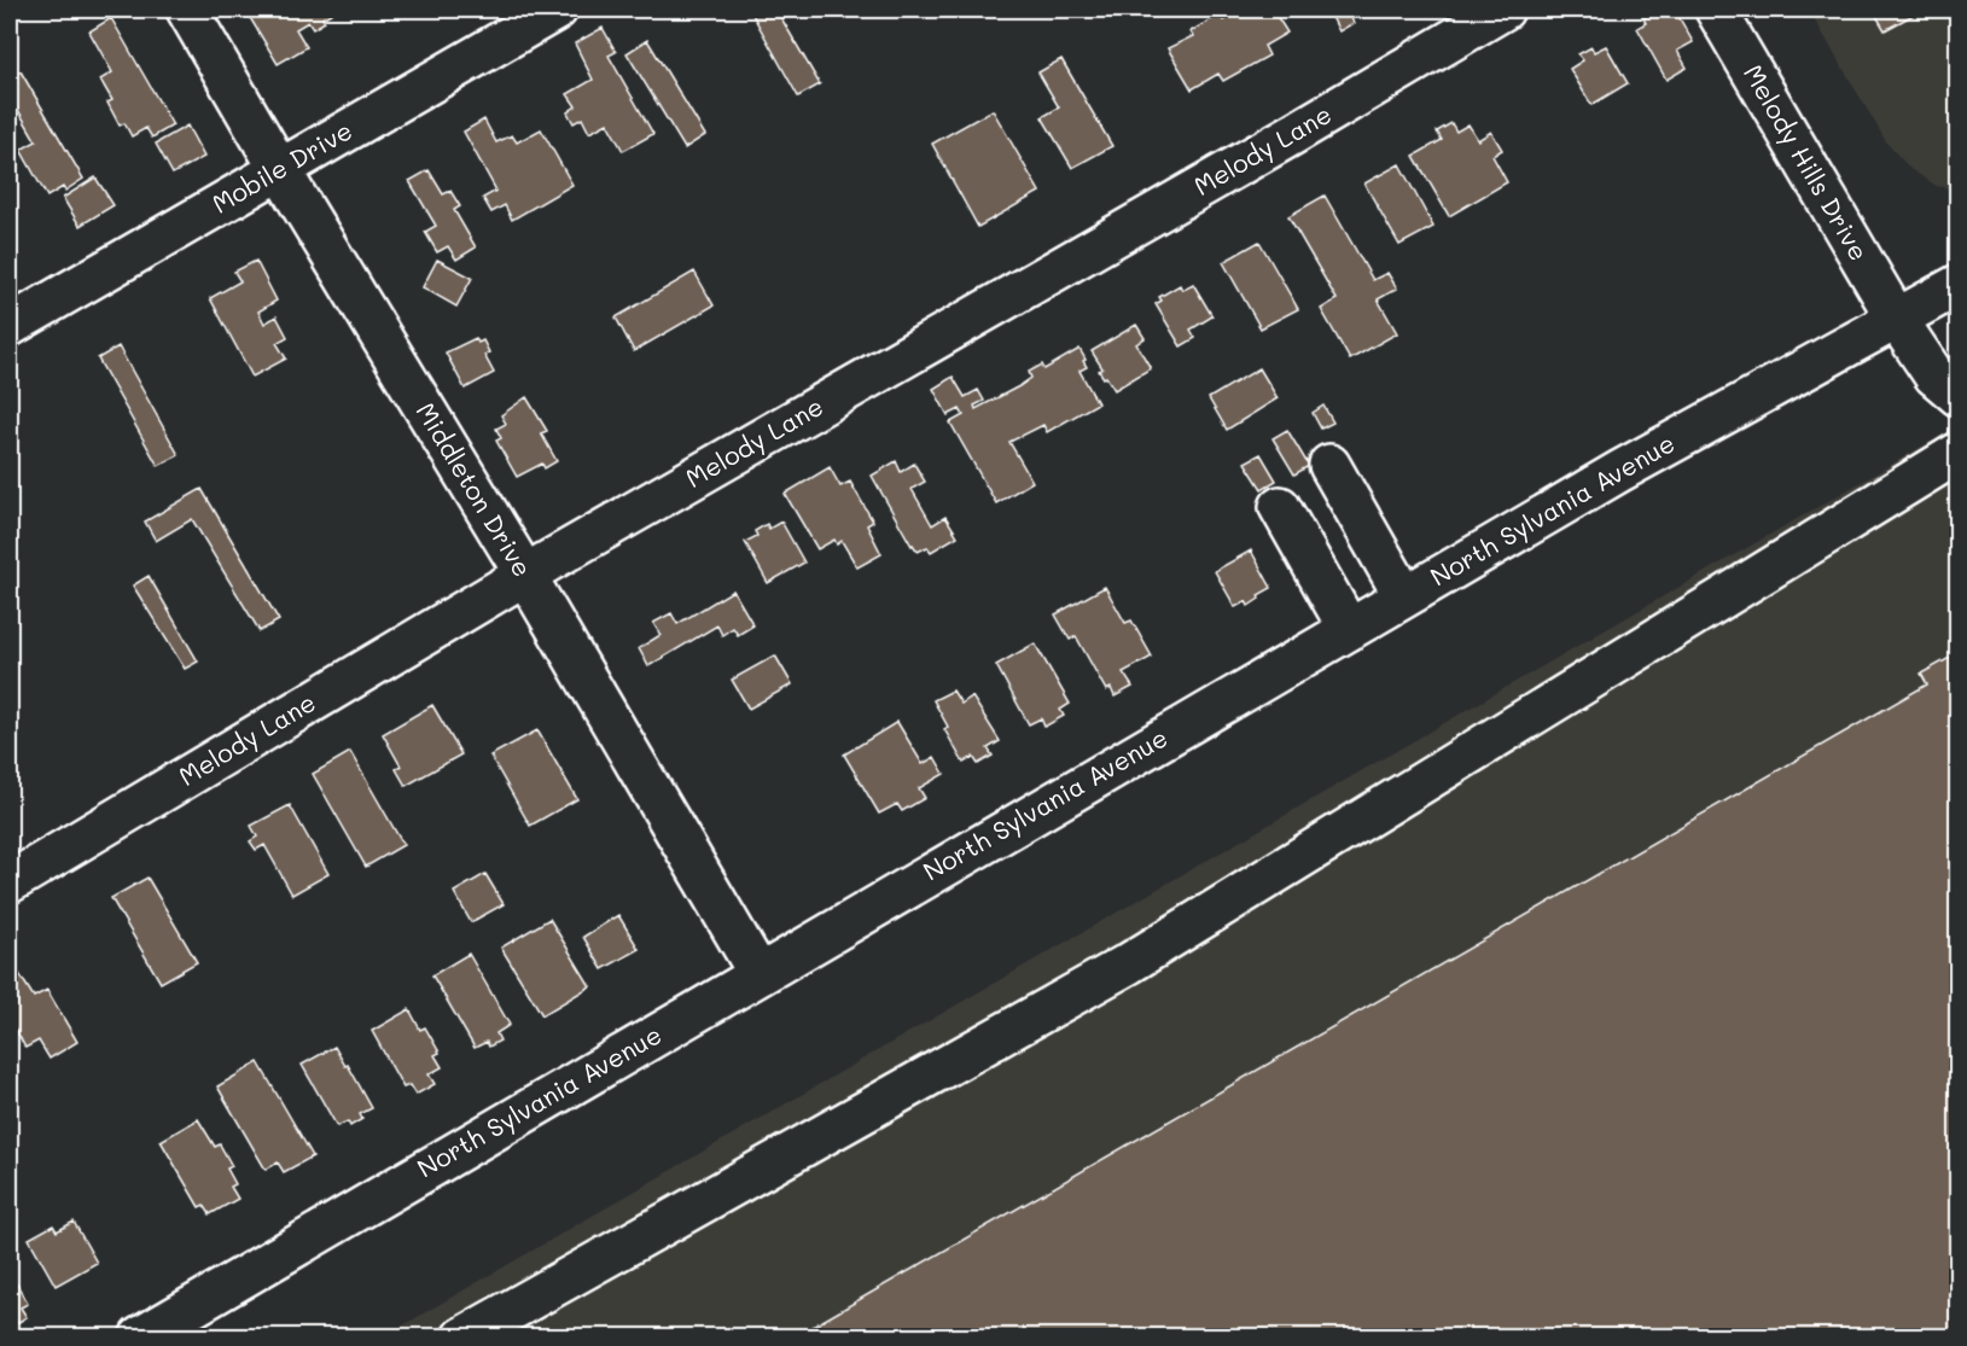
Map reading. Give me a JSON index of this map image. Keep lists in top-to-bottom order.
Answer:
{
  "streets": {
    "street": [
      "Melody Lane",
      "Melody Hills Drive",
      "Mobile Drive",
      "Middleton Drive",
      "North Sylvania Avenue"
    ]
  },
  "crossings": [
    ["Melody Lane", "Middleton Drive"],
    ["Melody Hills Drive", "North Sylvania Avenue"],
    ["Mobile Drive", "Middleton Drive"],
    ["Middleton Drive", "North Sylvania Avenue"]
  ]
}
